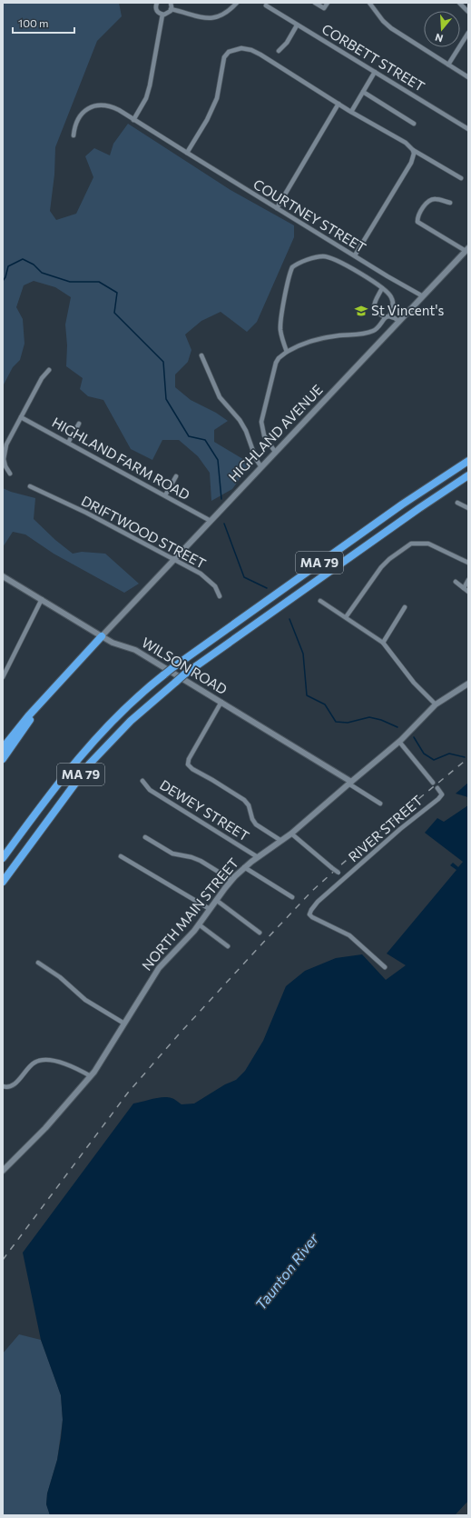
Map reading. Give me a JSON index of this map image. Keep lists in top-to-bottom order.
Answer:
{
  "streets": {
    "highway": ["MA 79"],
    "main road": ["HIGHLAND AVENUE", "WILSON ROAD", "NORTH MAIN STREET"],
    "street": [
      "CORBETT STREET",
      "COURTNEY STREET",
      "HIGHLAND FARM ROAD",
      "DRIFTWOOD STREET",
      "DEWEY STREET",
      "RIVER STREET"
    ]
  },
  "crossings": [
    ["COURTNEY STREET", "HIGHLAND AVENUE"],
    ["HIGHLAND AVENUE", "HIGHLAND FARM ROAD"],
    ["HIGHLAND AVENUE", "DRIFTWOOD STREET"],
    ["HIGHLAND AVENUE", "WILSON ROAD"],
    ["WILSON ROAD", "NORTH MAIN STREET"],
    ["DEWEY STREET", "NORTH MAIN STREET"]
  ],
  "water": ["Taunton River"],
  "places": {
    "school or university": ["St Vincent's"]
  },
  "scale_bar": "100 m",
  "north": "bottom"
}
